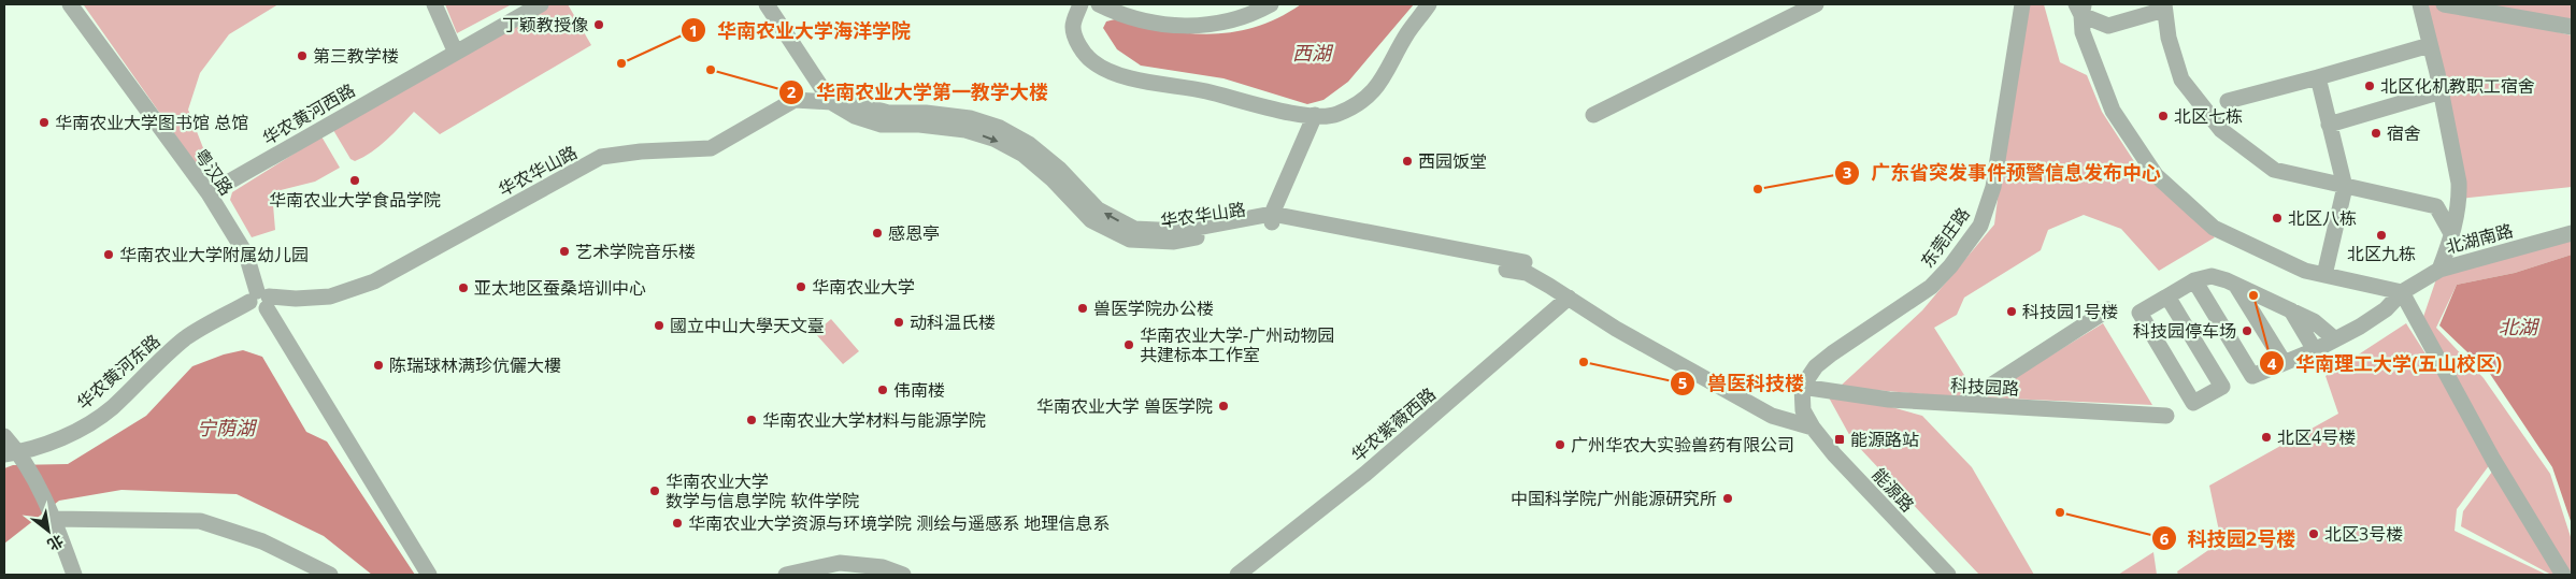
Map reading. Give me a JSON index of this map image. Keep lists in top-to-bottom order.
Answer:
{
  "streets": {
    "street": [
      "华农黄河西路",
      "华农华山路",
      "粤汉路",
      "东莞庄路",
      "北湖南路",
      "华农黄河东路",
      "科技园路",
      "华农紫薇西路",
      "能源路"
    ]
  },
  "crossings": [
    ["华农黄河西路", "粤汉路"],
    ["华农华山路", "粤汉路"],
    ["华农华山路", "华农黄河东路"],
    ["华农华山路", "华农紫薇西路"],
    ["华农华山路", "能源路"],
    ["粤汉路", "华农黄河东路"],
    ["东莞庄路", "科技园路"]
  ],
  "water": ["西湖", "北湖", "宁荫湖"],
  "places": {
    "other": [
      "丁颖教授像",
      "第三教学楼",
      "华南农业大学海洋学院",
      "华南农业大学第一教学大楼",
      "北区化机教职工宿舍",
      "北区七栋",
      "华南农业大学图书馆 总馆",
      "宿舍",
      "西园饭堂",
      "华南农业大学食品学院",
      "广东省突发事件预警信息发布中心",
      "北区八栋",
      "感恩亭",
      "北区九栋",
      "艺术学院音乐楼",
      "华南农业大学附属幼儿园",
      "华南农业大学",
      "亚太地区蚕桑培训中心",
      "华南理工大学(五山校区)",
      "兽医学院办公楼",
      "科技园1号楼",
      "动科温氏楼",
      "國立中山大學天文臺",
      "科技园停车场",
      "华南农业大学-广州动物园 共建标本工作室",
      "兽医科技楼",
      "陈瑞球林满珍伉儷大樓",
      "伟南楼",
      "华南农业大学 兽医学院",
      "华南农业大学材料与能源学院",
      "北区4号楼",
      "广州华农大实验兽药有限公司",
      "华南农业大学 数学与信息学院 软件学院",
      "中国科学院广州能源研究所",
      "科技园2号楼",
      "华南农业大学资源与环境学院 测绘与遥感系 地理信息系",
      "北区3号楼"
    ],
    "transit": ["能源路站"]
  },
  "north": "bottom right"
}
